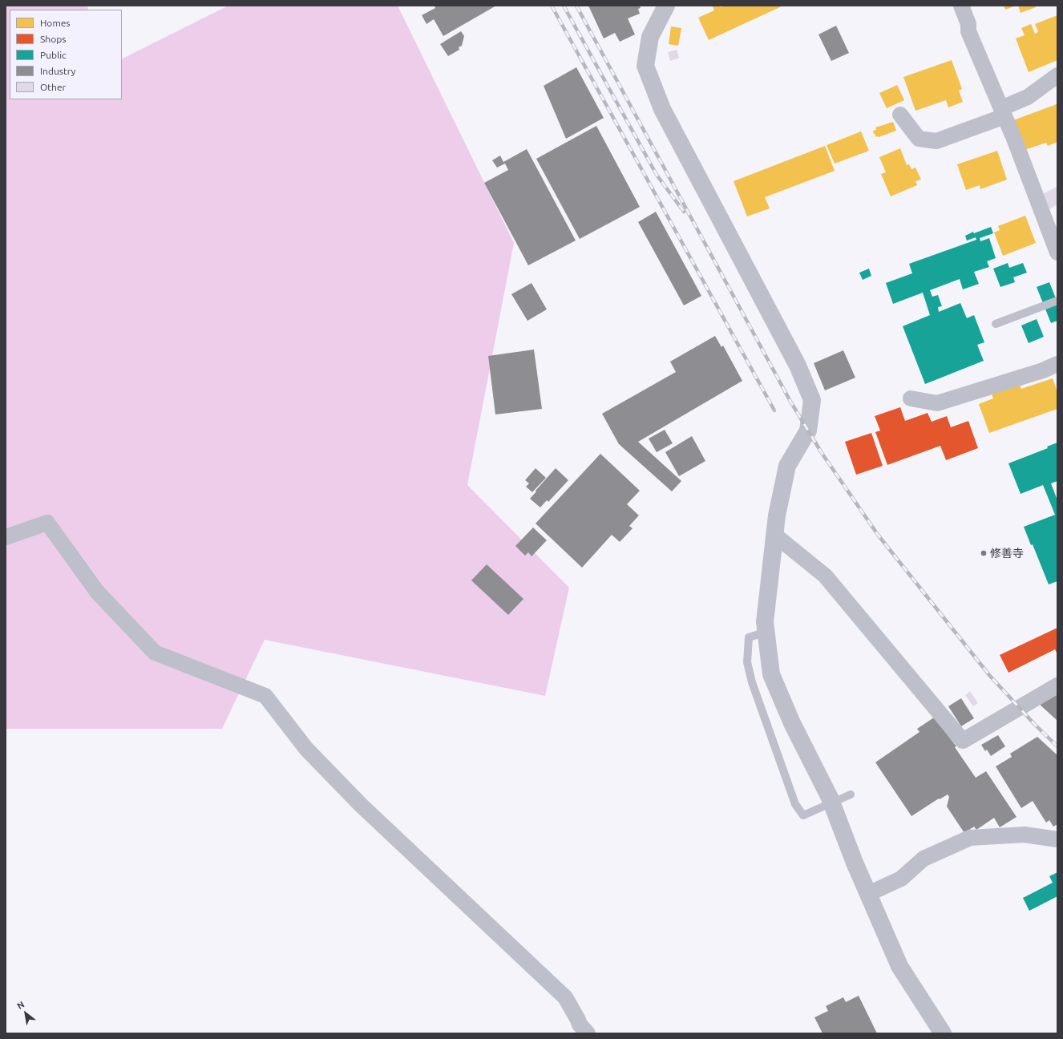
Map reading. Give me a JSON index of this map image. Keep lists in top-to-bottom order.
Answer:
{
  "places": ["修善寺"],
  "legend": [
    "Homes",
    "Shops",
    "Public",
    "Industry",
    "Other"
  ],
  "north": "top left"
}
